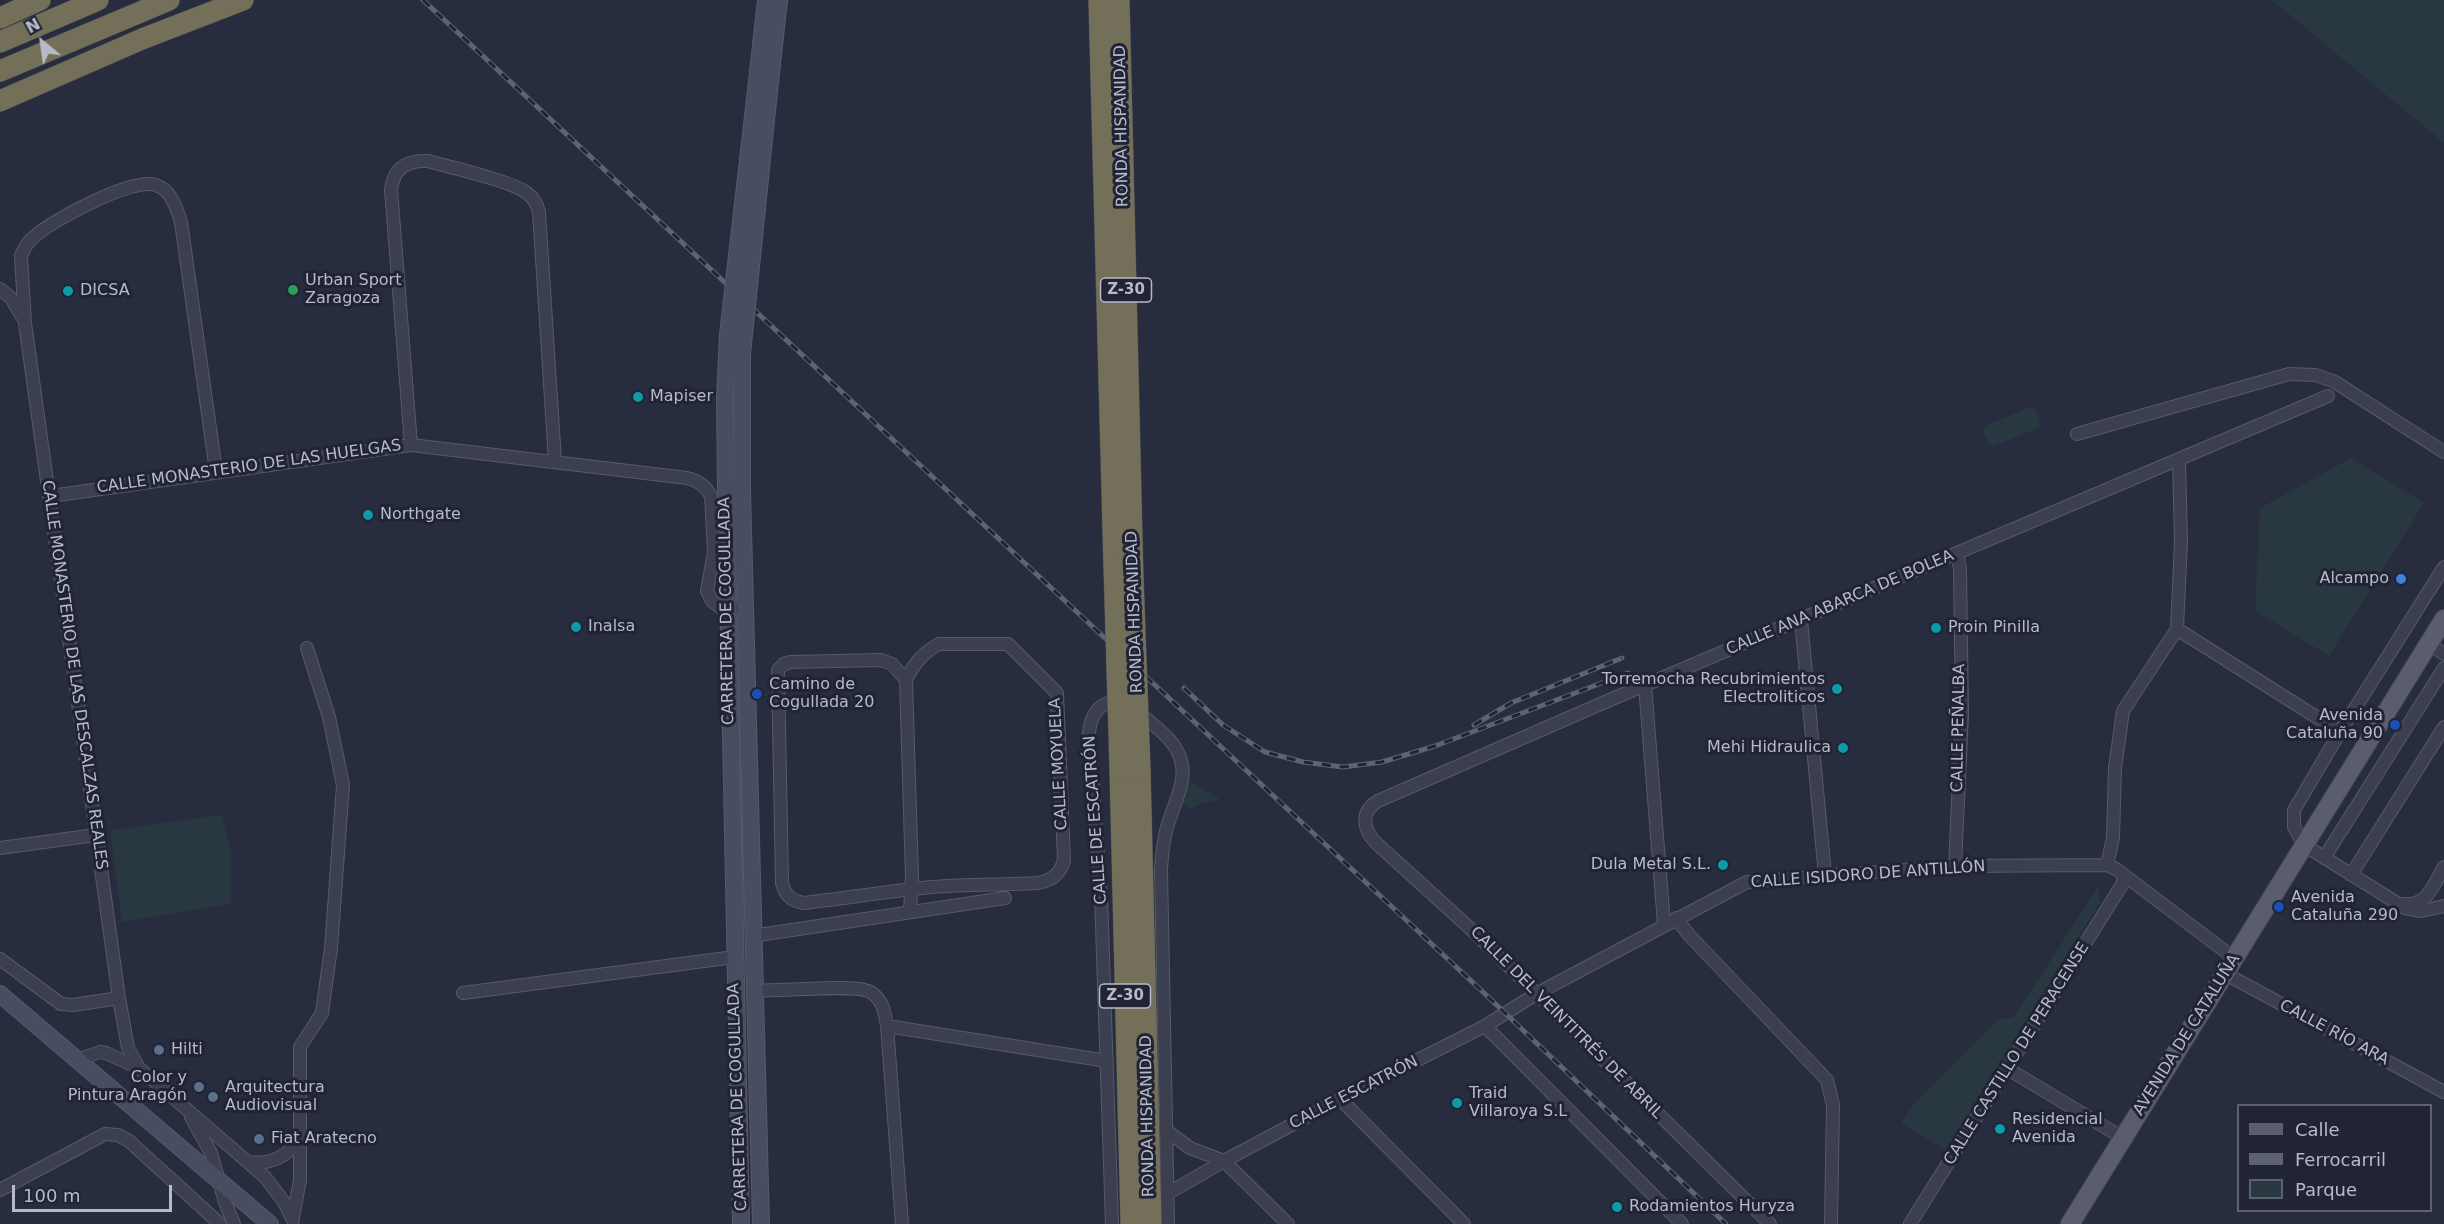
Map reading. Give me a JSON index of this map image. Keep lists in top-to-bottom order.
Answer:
{
  "streets": {
    "highway": ["RONDA HISPANIDAD", "Z-30"],
    "main road": ["AVENIDA DE CATALUÑA"],
    "street": [
      "CALLE MONASTERIO DE LAS HUELGAS",
      "CALLE ANA ABARCA DE BOLEA",
      "CARRETERA DE COGULLADA",
      "CALLE MONASTERIO DE LAS DESCALZAS REALES",
      "CALLE PEÑALBA",
      "CALLE MOYUELA",
      "CALLE DE ESCATRÓN",
      "CALLE ISIDORO DE ANTILLÓN",
      "CALLE DEL VEINTITRÉS DE ABRIL",
      "CALLE RÍO ARA",
      "CALLE CASTILLO DE PERACENSE",
      "CALLE ESCATRÓN"
    ]
  },
  "crossings": [
    ["CALLE MONASTERIO DE LAS HUELGAS", "CARRETERA DE COGULLADA"],
    ["CALLE MONASTERIO DE LAS HUELGAS", "CALLE MONASTERIO DE LAS DESCALZAS REALES"],
    ["CALLE ANA ABARCA DE BOLEA", "CALLE PEÑALBA"],
    ["CALLE ANA ABARCA DE BOLEA", "CALLE DEL VEINTITRÉS DE ABRIL"],
    ["CALLE PEÑALBA", "CALLE ISIDORO DE ANTILLÓN"],
    ["CALLE DE ESCATRÓN", "CALLE ESCATRÓN"],
    ["CALLE ISIDORO DE ANTILLÓN", "CALLE DEL VEINTITRÉS DE ABRIL"],
    ["CALLE ISIDORO DE ANTILLÓN", "CALLE ESCATRÓN"],
    ["CALLE RÍO ARA", "AVENIDA DE CATALUÑA"]
  ],
  "places": [
    "Urban Sport Zaragoza",
    "DICSA",
    "Mapiser",
    "Northgate",
    "Alcampo",
    "Inalsa",
    "Proin Pinilla",
    "Torremocha Recubrimientos Electroliticos",
    "Camino de Cogullada 20",
    "Avenida Cataluña 90",
    "Mehi Hidraulica",
    "Dula Metal S.L.",
    "Avenida Cataluña 290",
    "Hilti",
    "Color y Pintura Aragón",
    "Arquitectura Audiovisual",
    "Traid Villaroya S.L",
    "Residencial Avenida",
    "Fiat Aratecno",
    "Rodamientos Huryza"
  ],
  "legend": ["Calle", "Ferrocarril", "Parque"],
  "scale_bar": "100 m",
  "north": "top left"
}
